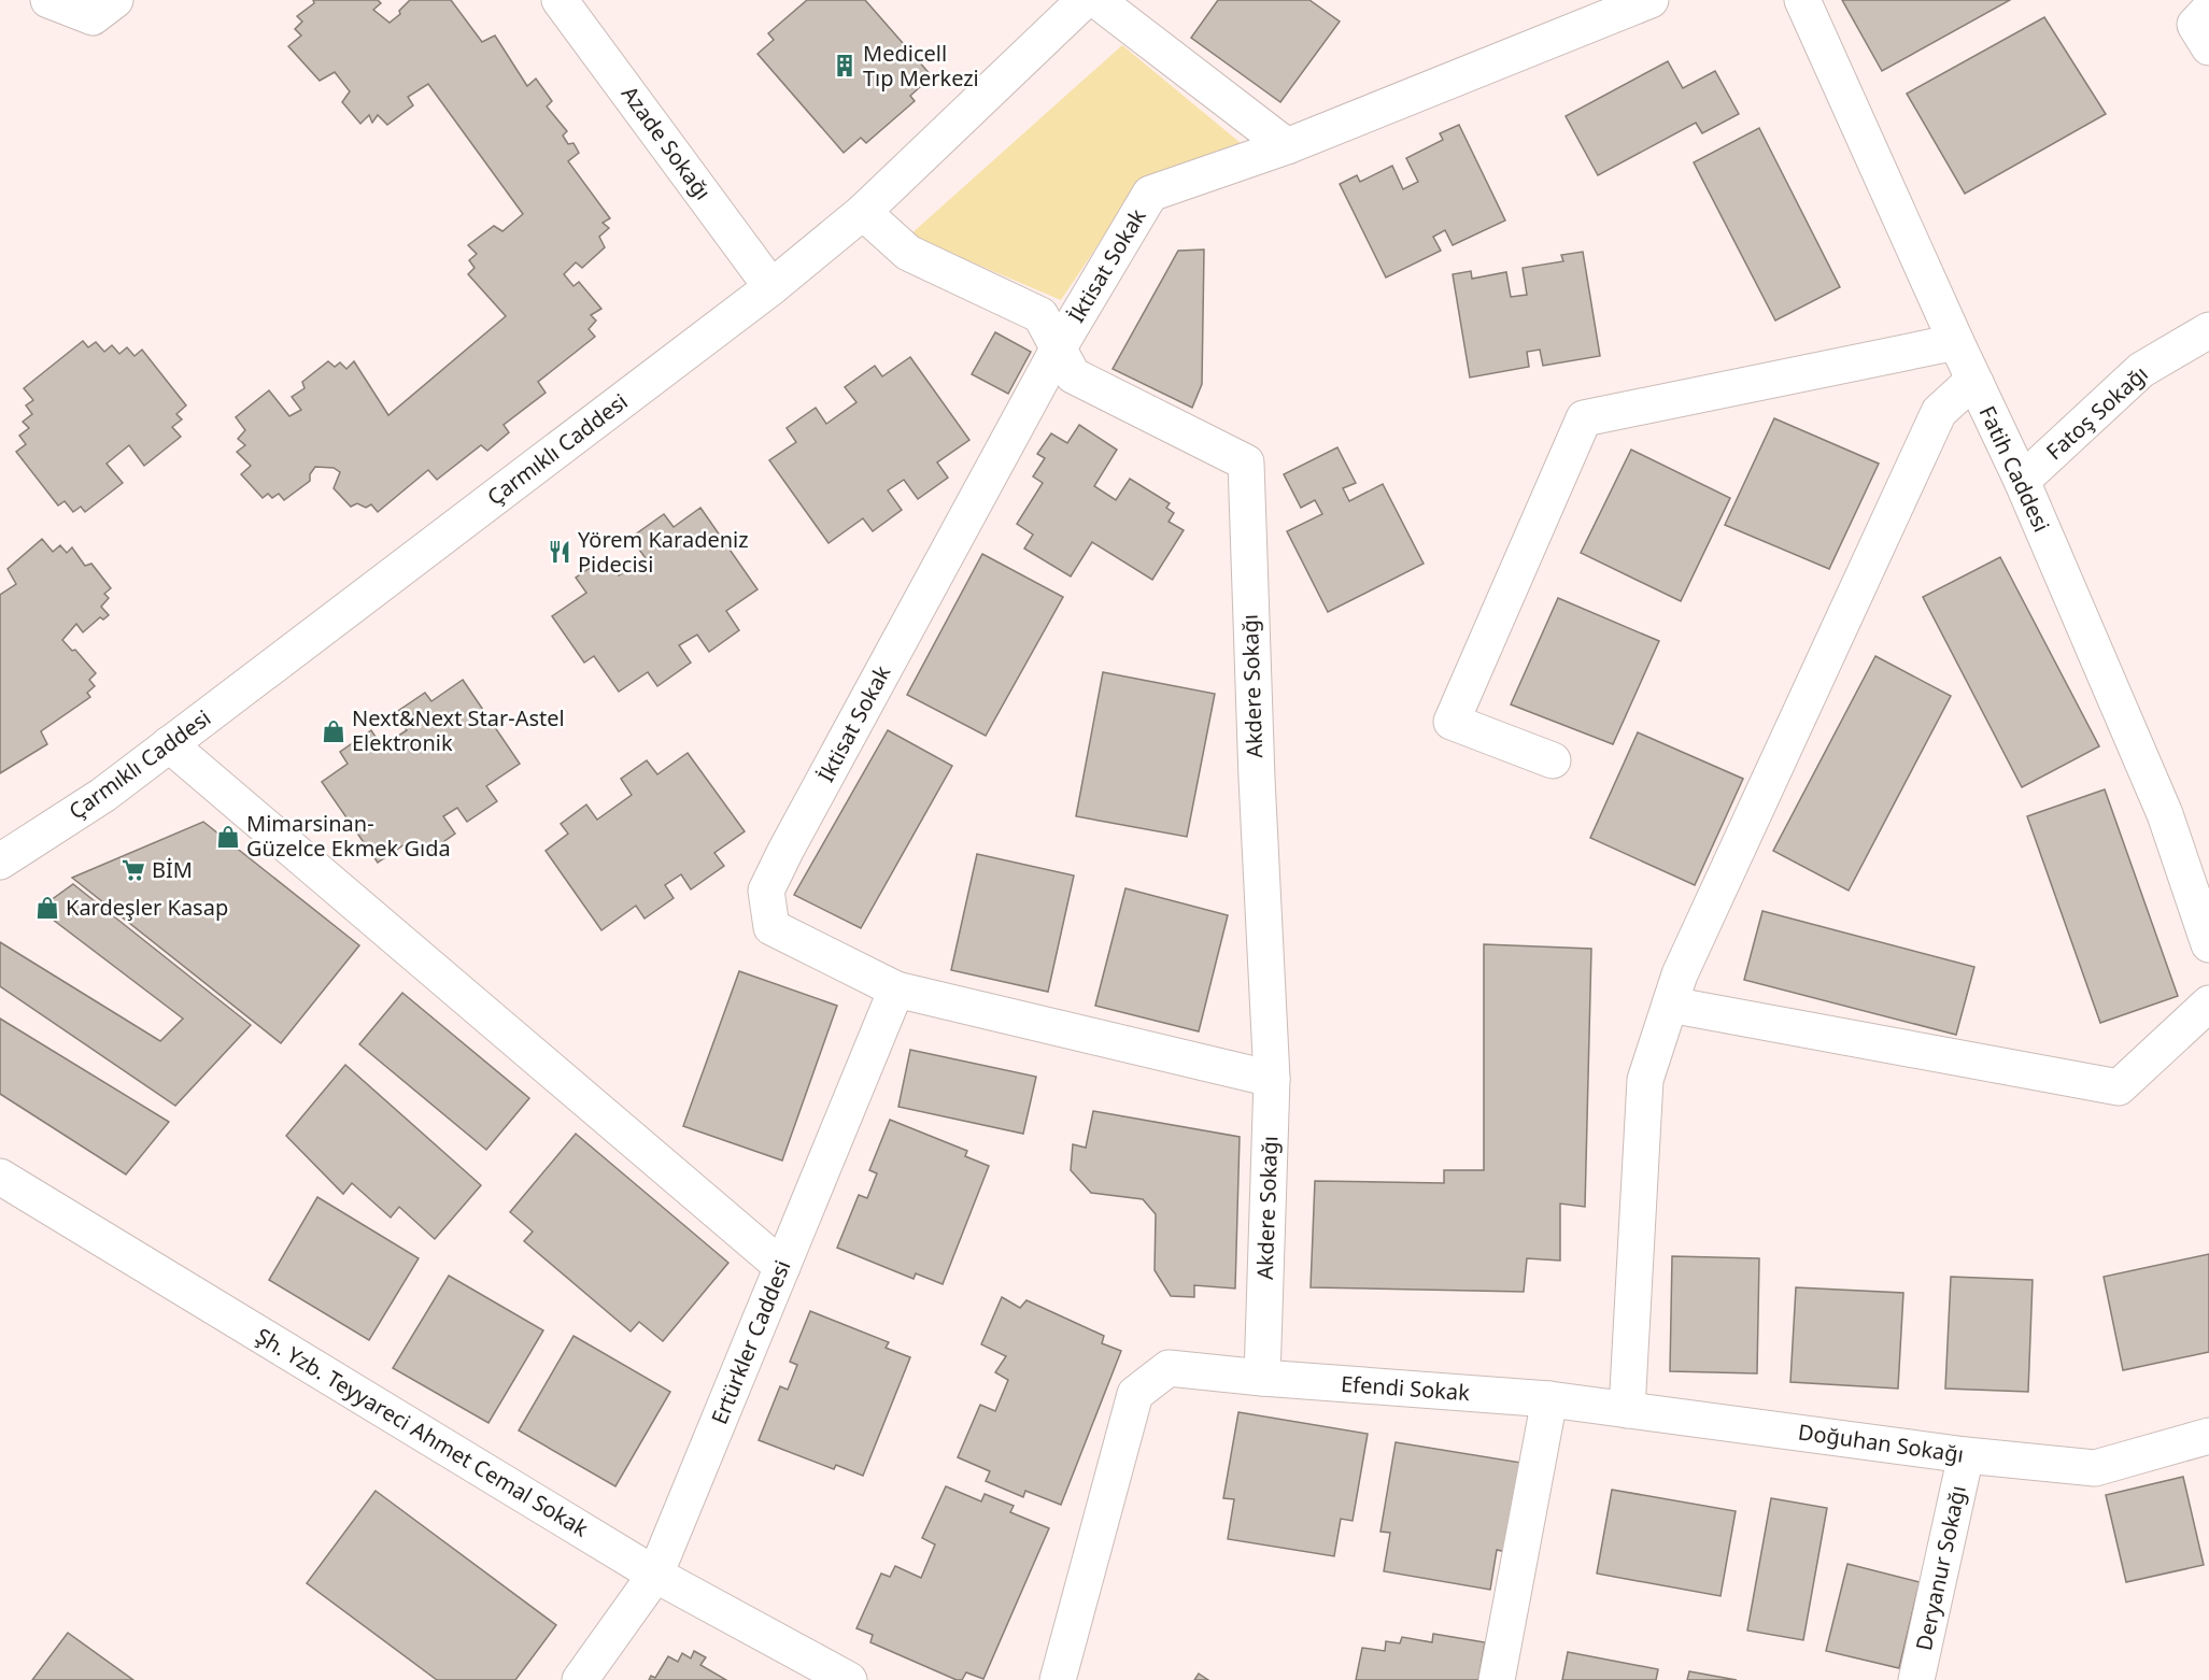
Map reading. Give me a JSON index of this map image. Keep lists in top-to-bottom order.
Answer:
{
  "streets": {
    "street": [
      "Azade Sokağı",
      "İktisat Sokak",
      "Fatoş Sokağı",
      "Çarmıklı Caddesi",
      "Fatih Caddesi",
      "Akdere Sokağı",
      "Ertürkler Caddesi",
      "Efendi Sokak",
      "Şh. Yzb. Teyyareci Ahmet Cemal Sokak",
      "Doğuhan Sokağı",
      "Deryanur Sokağı"
    ]
  },
  "crossings": [
    ["Azade Sokağı", "Çarmıklı Caddesi"],
    ["İktisat Sokak", "Akdere Sokağı"],
    ["İktisat Sokak", "Ertürkler Caddesi"],
    ["Fatoş Sokağı", "Fatih Caddesi"],
    ["Çarmıklı Caddesi", "Akdere Sokağı"],
    ["Akdere Sokağı", "Efendi Sokak"],
    ["Ertürkler Caddesi", "Şh. Yzb. Teyyareci Ahmet Cemal Sokak"],
    ["Efendi Sokak", "Doğuhan Sokağı"],
    ["Doğuhan Sokağı", "Deryanur Sokağı"]
  ],
  "places": {
    "building": ["Medicell Tıp Merkezi"],
    "restaurant": ["Yörem Karadeniz Pidecisi"],
    "shop": ["Next&Next Star-Astel Elektronik", "Mimarsinan- Güzelce Ekmek Gıda", "Kardeşler Kasap"],
    "supermarket": ["BİM"]
  }
}
